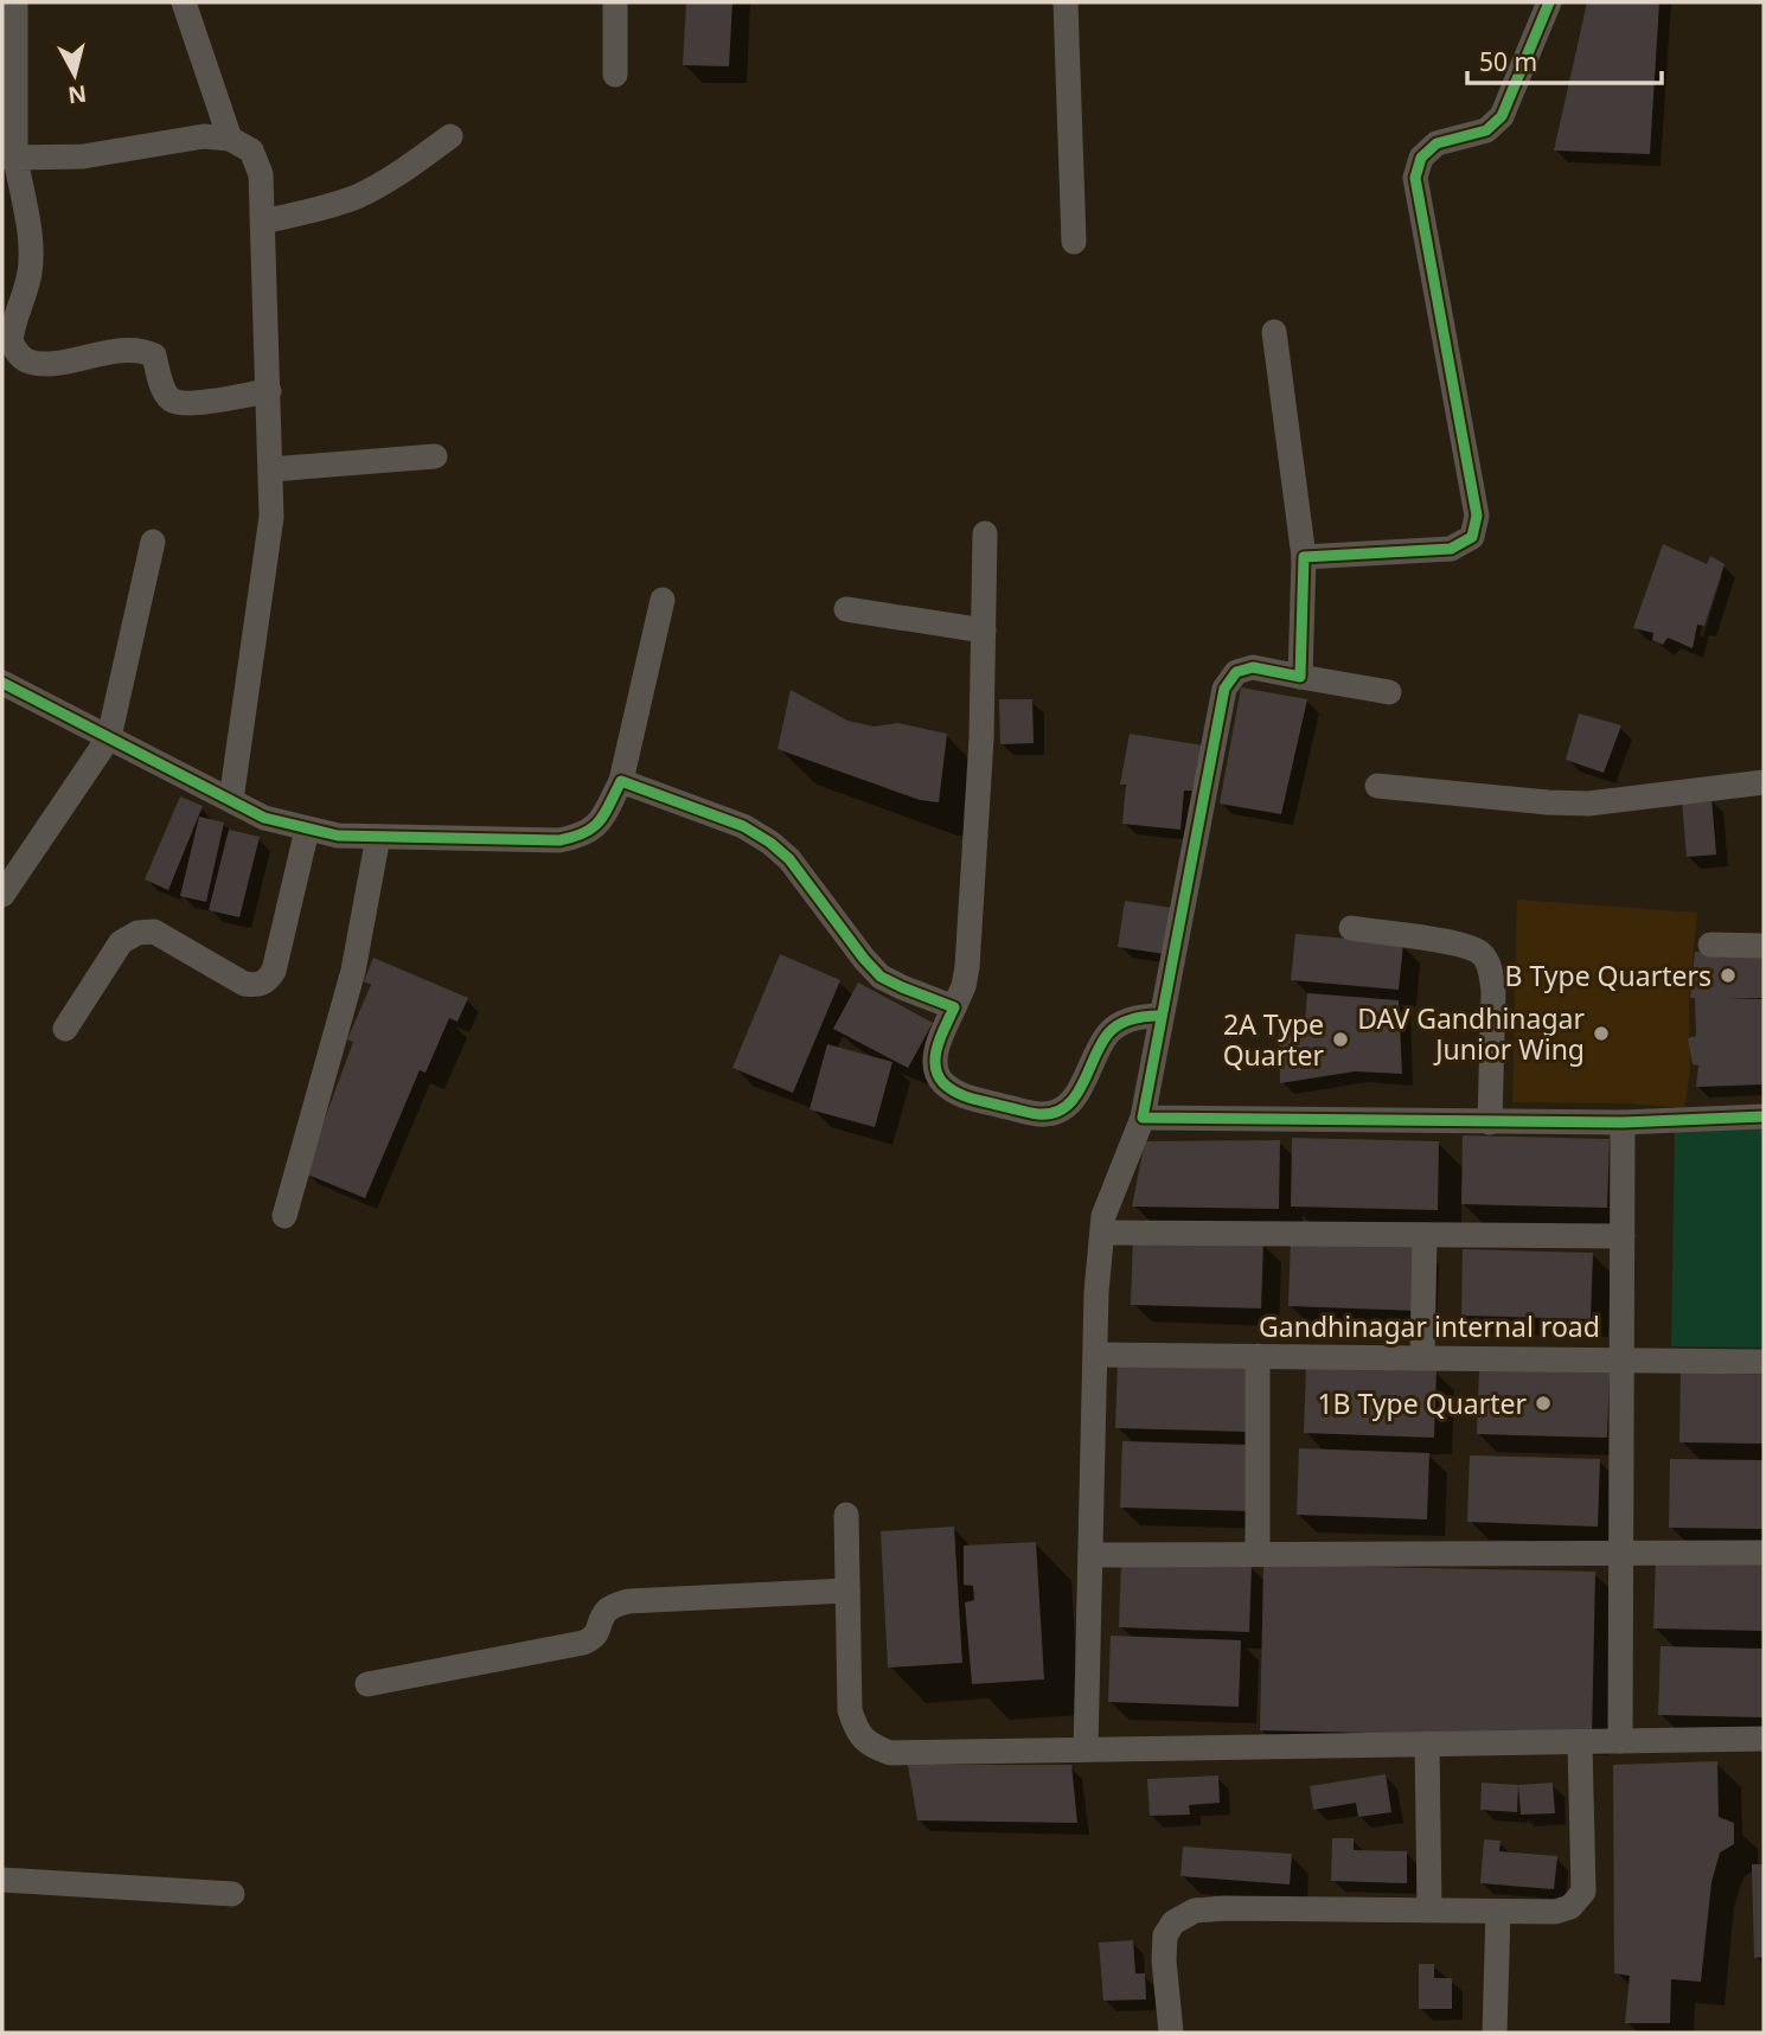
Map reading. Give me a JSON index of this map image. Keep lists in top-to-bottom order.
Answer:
{
  "streets": {
    "street": ["Gandhinagar internal road"]
  },
  "places": [
    "B Type Quarters",
    "DAV Gandhinagar Junior Wing",
    "2A Type Quarter",
    "1B Type Quarter"
  ],
  "scale_bar": "50 m",
  "north": "bottom"
}
